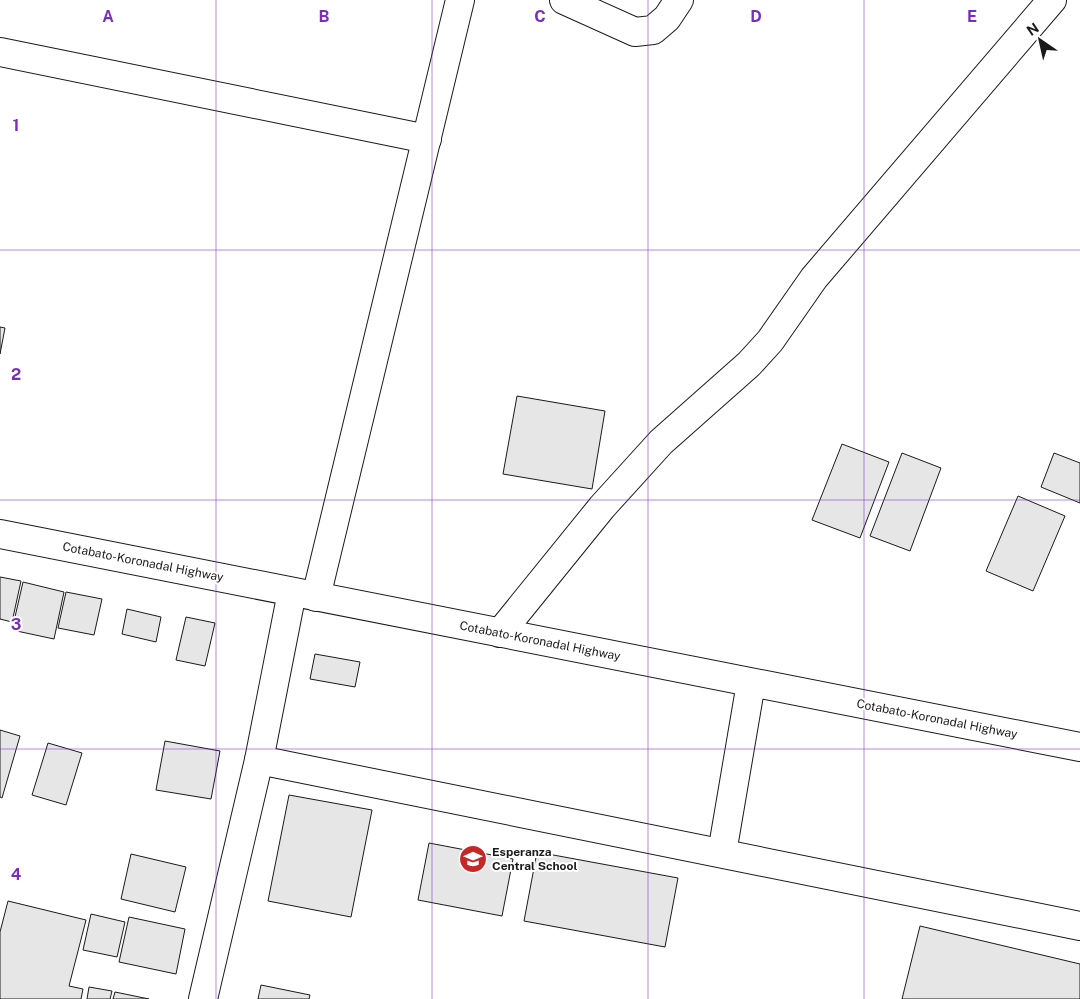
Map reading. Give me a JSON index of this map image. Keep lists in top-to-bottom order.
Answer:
{
  "streets": {
    "main road": ["Cotabato-Koronadal Highway"]
  },
  "places": {
    "school or university": ["Esperanza Central School"]
  },
  "north": "top left",
  "grid": {
    "columns": [
      "A",
      "B",
      "C",
      "D",
      "E"
    ],
    "rows": [
      "1",
      "2",
      "3",
      "4"
    ]
  }
}
